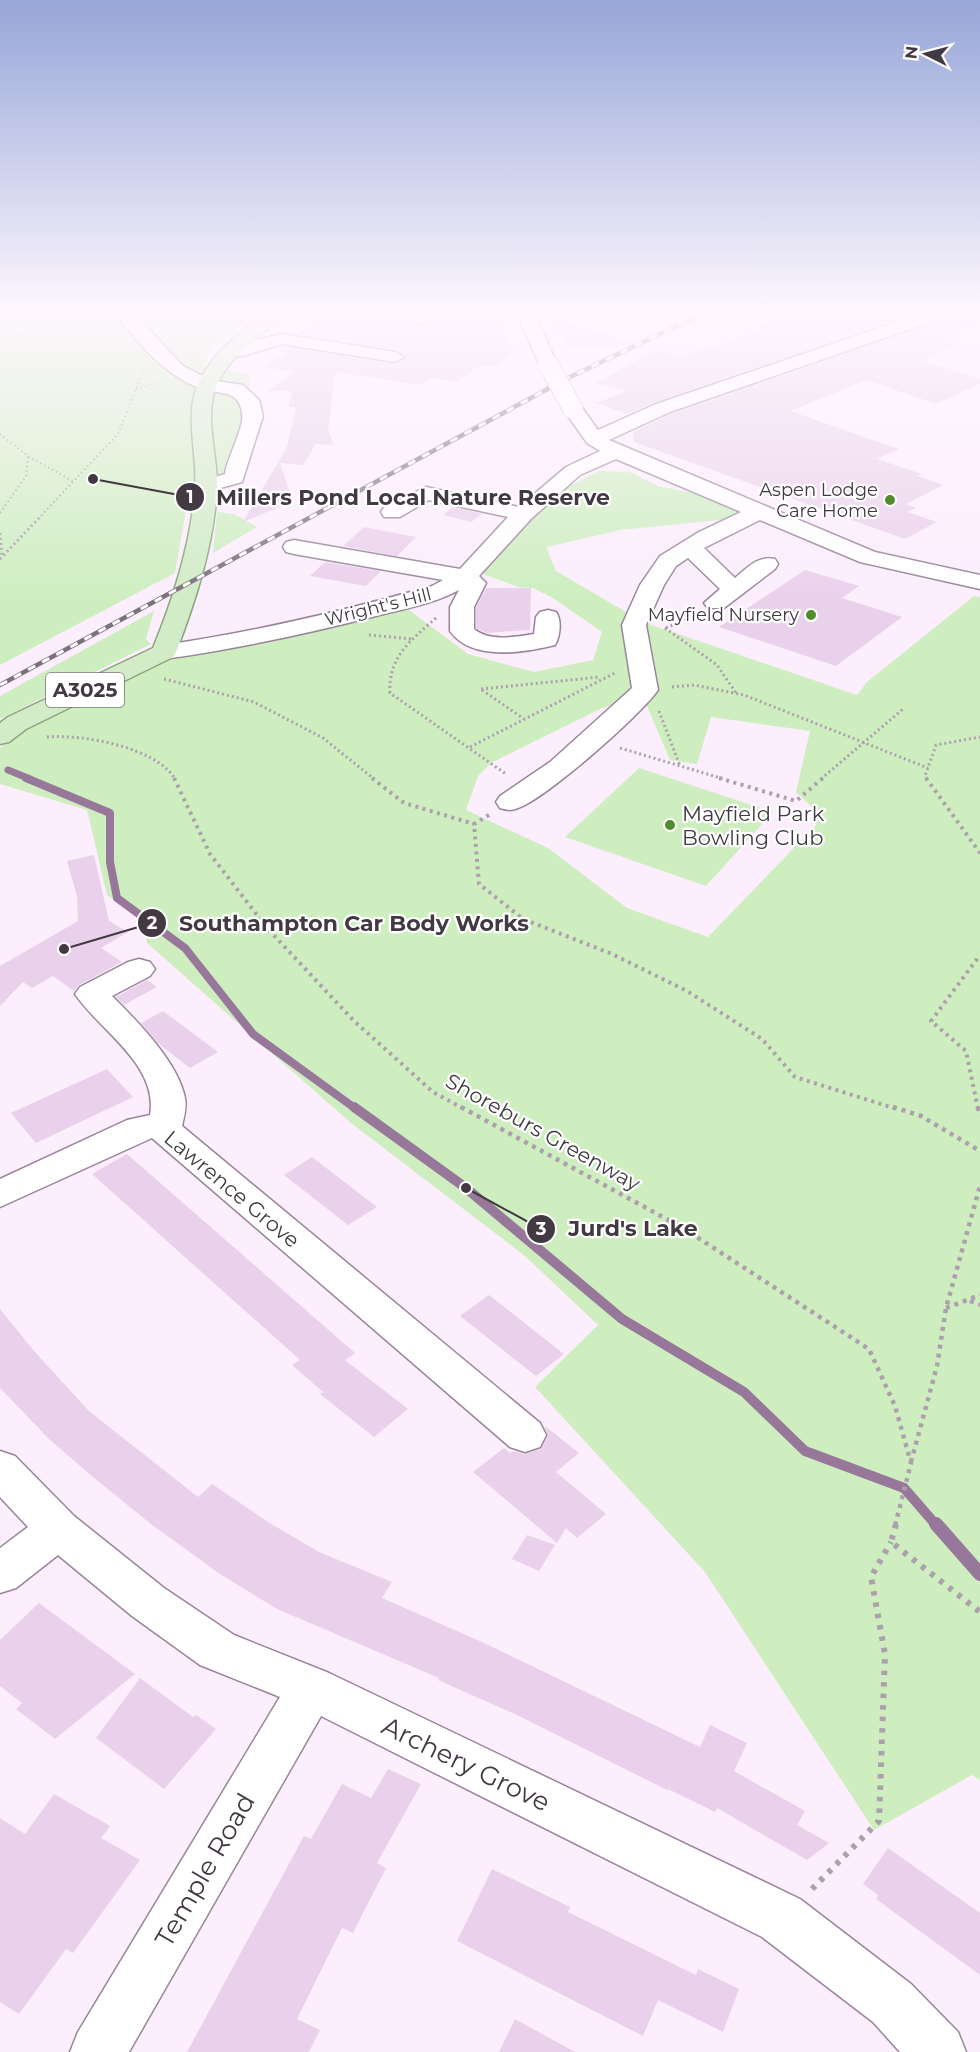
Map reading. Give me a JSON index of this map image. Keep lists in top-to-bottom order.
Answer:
{
  "streets": {
    "main road": ["A3025"],
    "street": [
      "Wright's Hill",
      "Lawrence Grove",
      "Archery Grove",
      "Temple Road"
    ],
    "path": ["Shoreburs Greenway"]
  },
  "crossings": [
    ["Wright's Hill", "A3025"],
    ["A3025", "Shoreburs Greenway"],
    ["Archery Grove", "Temple Road"]
  ],
  "places": [
    "Millers Pond Local Nature Reserve",
    "Aspen Lodge Care Home",
    "Mayfield Nursery",
    "Mayfield Park Bowling Club",
    "Southampton Car Body Works",
    "Jurd's Lake"
  ],
  "north": "left"
}
